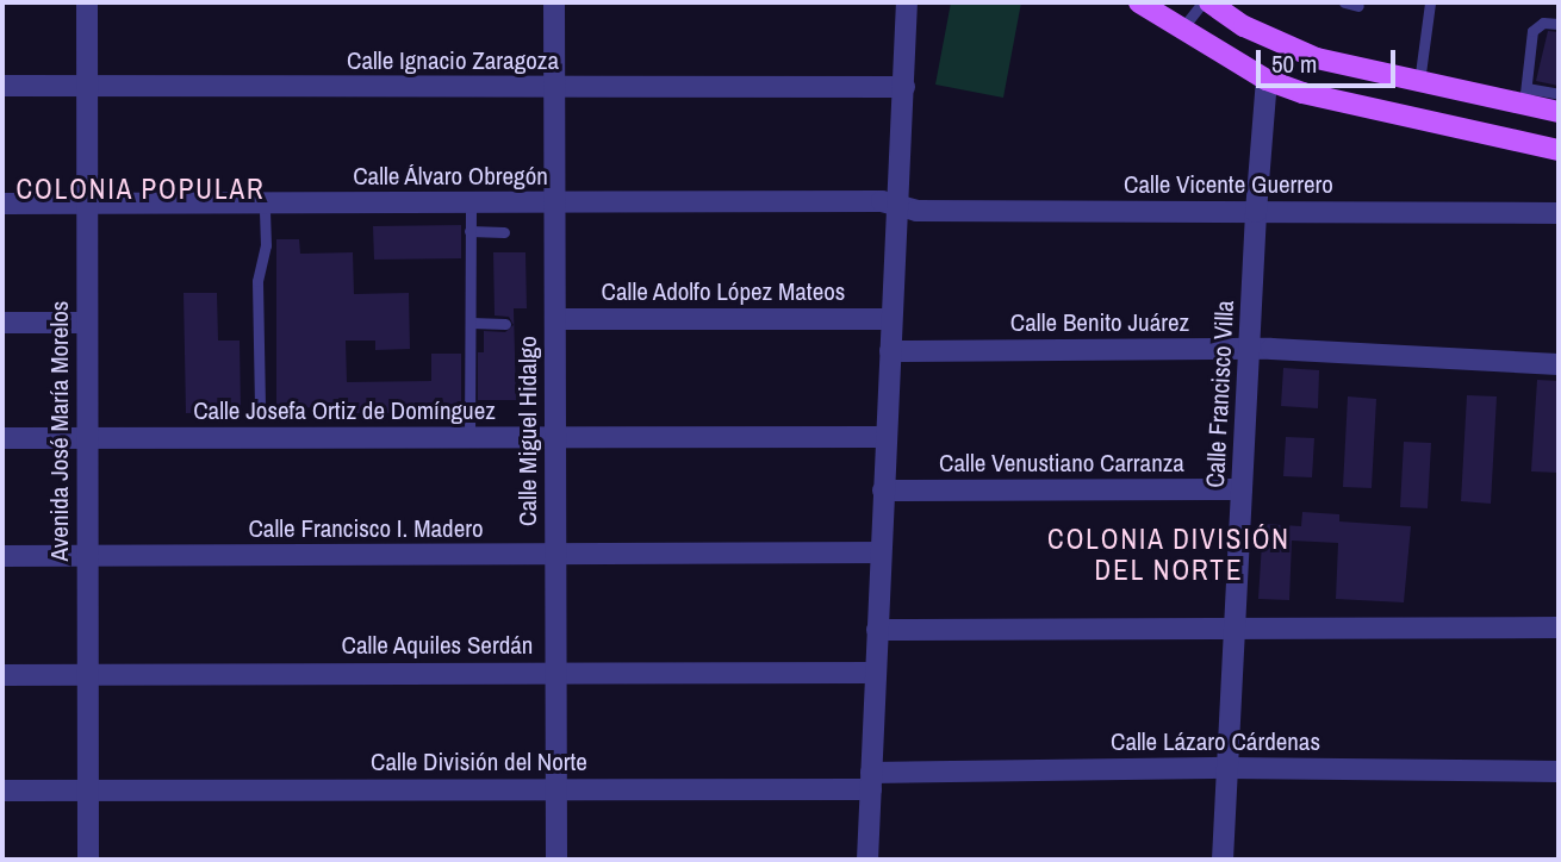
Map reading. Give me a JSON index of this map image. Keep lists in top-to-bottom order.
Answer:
{
  "streets": {
    "street": [
      "Calle Ignacio Zaragoza",
      "Calle Álvaro Obregón",
      "Calle Vicente Guerrero",
      "Calle Adolfo López Mateos",
      "Calle Benito Juárez",
      "Calle Francisco Villa",
      "Calle Josefa Ortiz de Domínguez",
      "Avenida José María Morelos",
      "Calle Miguel Hidalgo",
      "Calle Venustiano Carranza",
      "Calle Francisco I. Madero",
      "Calle Aquiles Serdán",
      "Calle Lázaro Cárdenas",
      "Calle División del Norte"
    ]
  },
  "crossings": [
    ["Calle Ignacio Zaragoza", "Avenida José María Morelos"],
    ["Calle Ignacio Zaragoza", "Calle Miguel Hidalgo"],
    ["Calle Álvaro Obregón", "Calle Vicente Guerrero"],
    ["Calle Álvaro Obregón", "Avenida José María Morelos"],
    ["Calle Álvaro Obregón", "Calle Miguel Hidalgo"],
    ["Calle Vicente Guerrero", "Calle Francisco Villa"],
    ["Calle Adolfo López Mateos", "Calle Miguel Hidalgo"],
    ["Calle Benito Juárez", "Calle Francisco Villa"],
    ["Calle Francisco Villa", "Calle Venustiano Carranza"],
    ["Calle Francisco Villa", "Calle Lázaro Cárdenas"],
    ["Calle Josefa Ortiz de Domínguez", "Avenida José María Morelos"],
    ["Calle Josefa Ortiz de Domínguez", "Calle Miguel Hidalgo"],
    ["Avenida José María Morelos", "Calle Francisco I. Madero"],
    ["Avenida José María Morelos", "Calle Aquiles Serdán"],
    ["Avenida José María Morelos", "Calle División del Norte"],
    ["Calle Miguel Hidalgo", "Calle Francisco I. Madero"],
    ["Calle Miguel Hidalgo", "Calle Aquiles Serdán"],
    ["Calle Miguel Hidalgo", "Calle División del Norte"],
    ["Calle Lázaro Cárdenas", "Calle División del Norte"]
  ],
  "districts": ["COLONIA POPULAR", "COLONIA DIVISIÓN DEL NORTE"],
  "scale_bar": "50 m"
}
